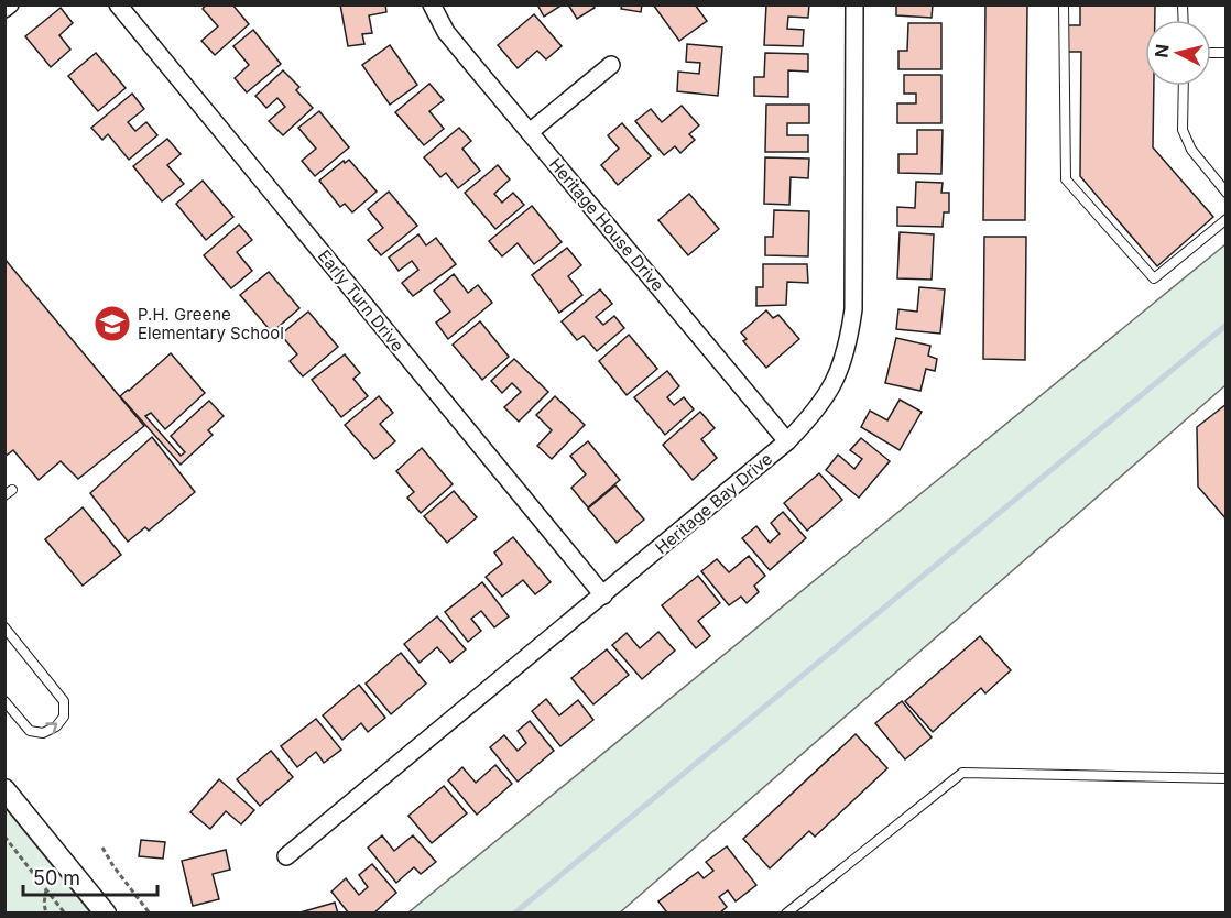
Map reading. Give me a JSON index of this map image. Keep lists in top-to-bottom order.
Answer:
{
  "streets": {
    "street": ["Heritage House Drive", "Early Turn Drive", "Heritage Bay Drive"]
  },
  "crossings": [
    ["Heritage House Drive", "Heritage Bay Drive"],
    ["Early Turn Drive", "Heritage Bay Drive"]
  ],
  "places": {
    "school or university": ["P.H. Greene Elementary School"]
  },
  "scale_bar": "50 m",
  "north": "left"
}
